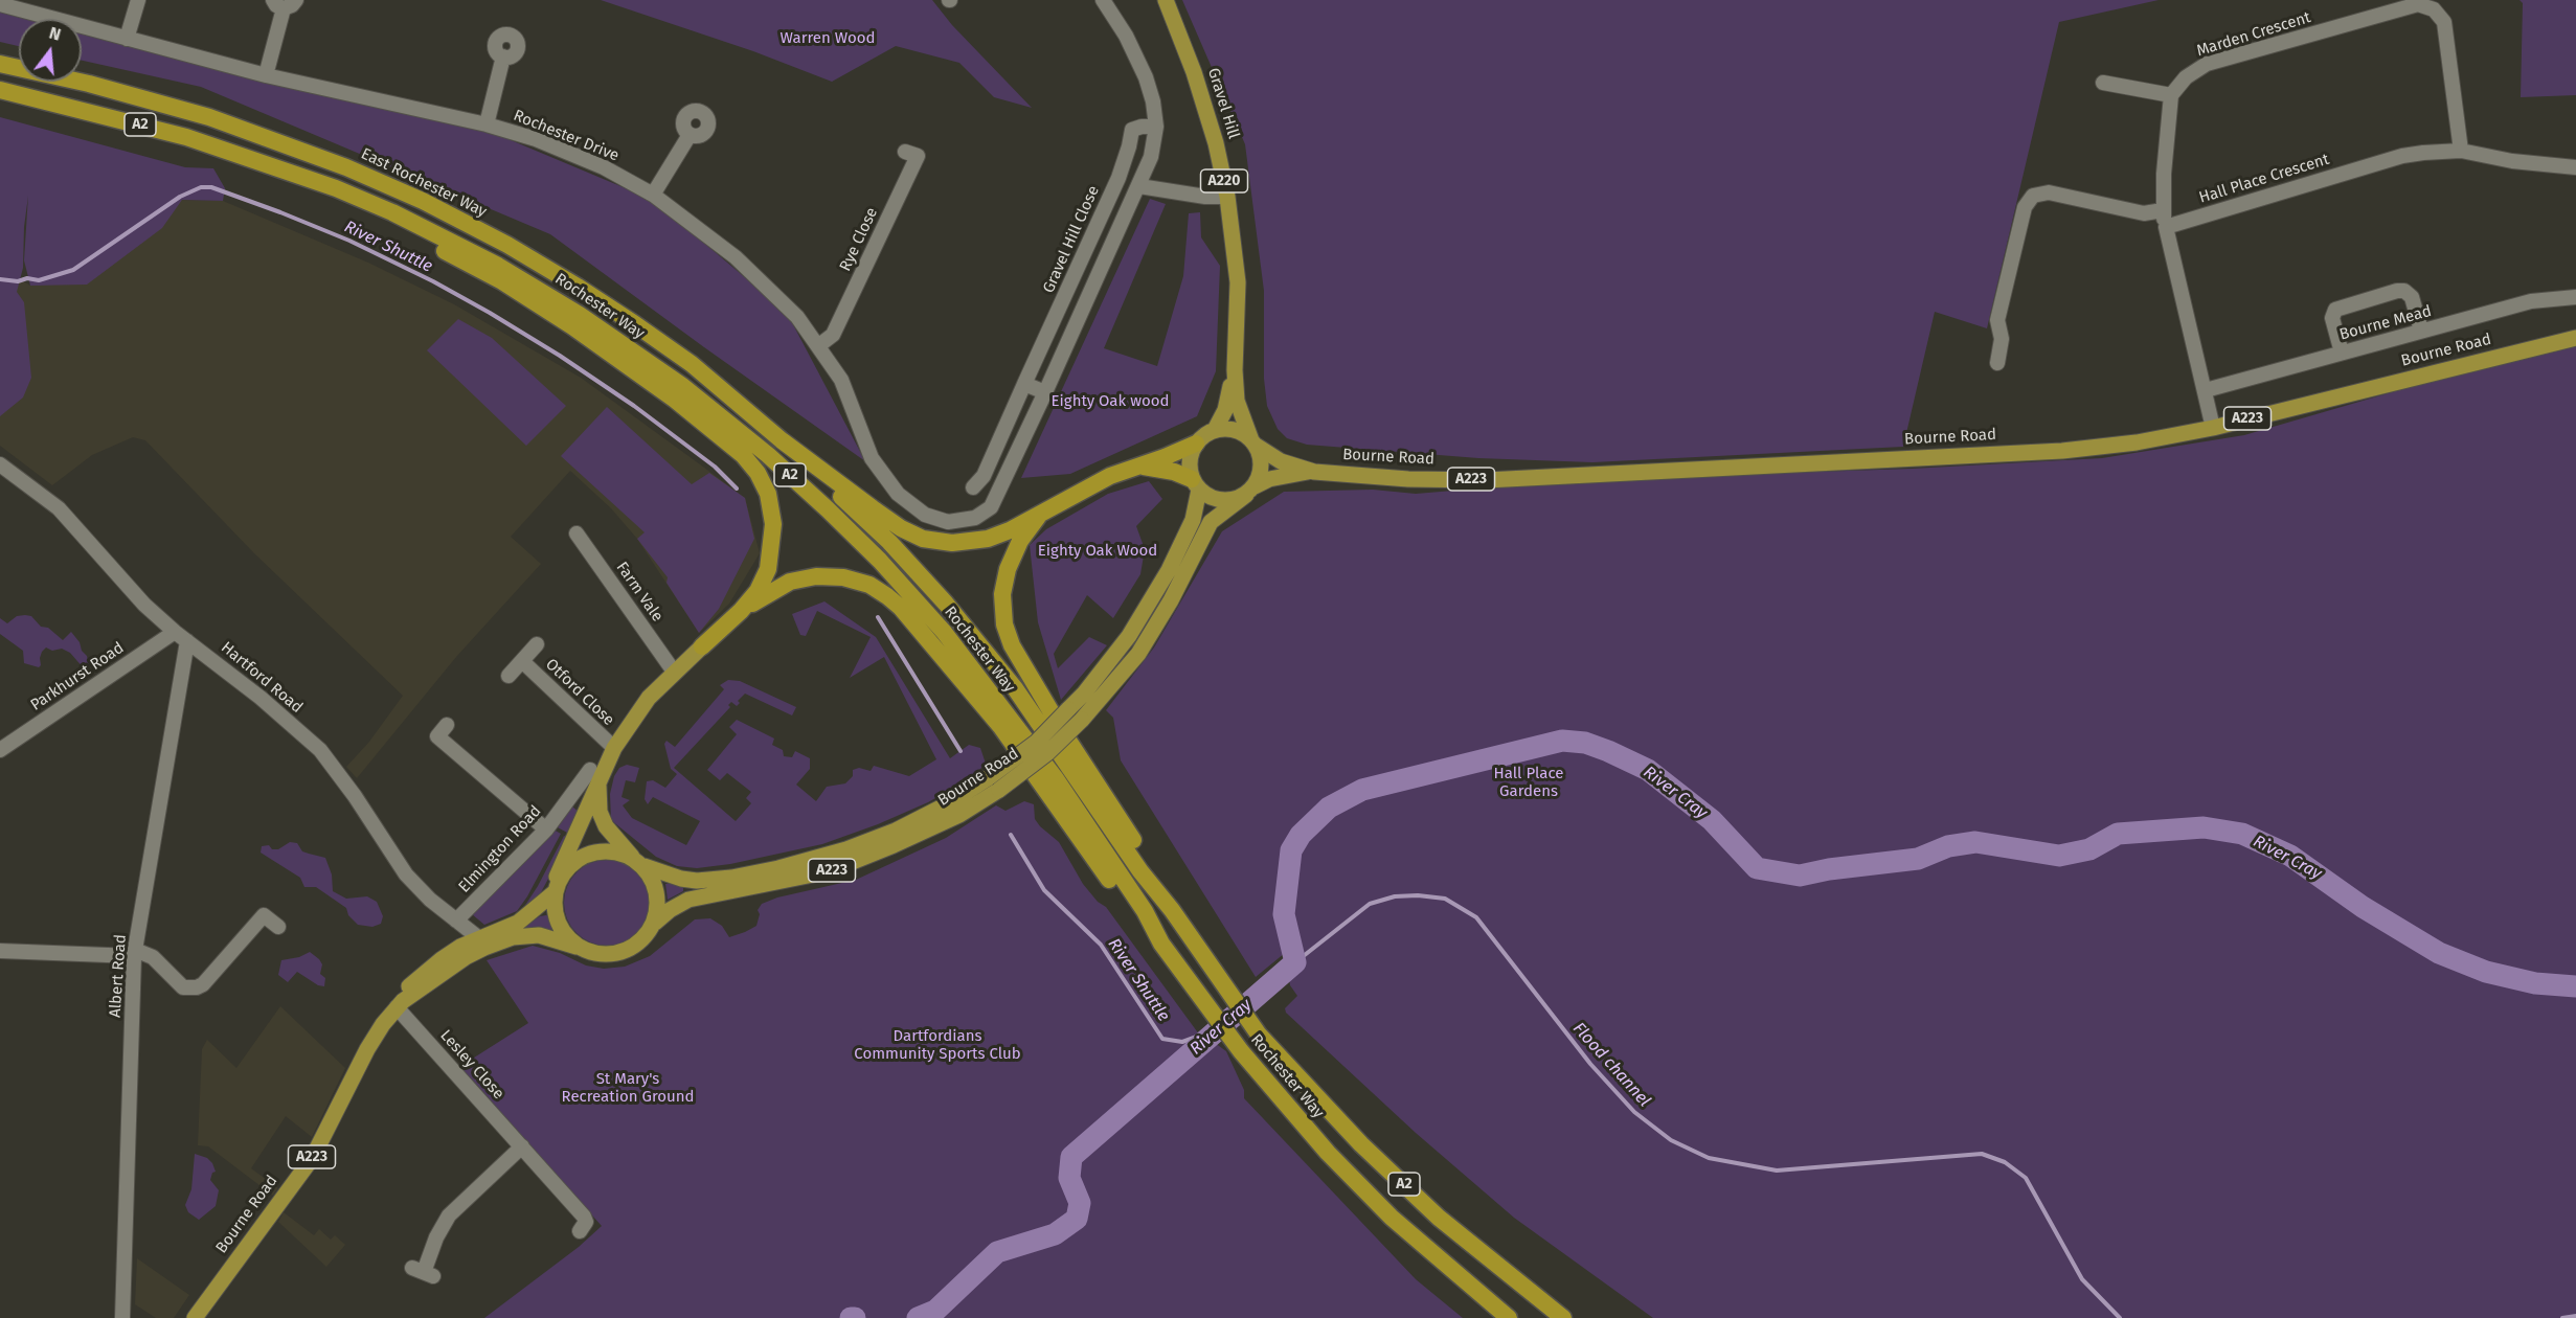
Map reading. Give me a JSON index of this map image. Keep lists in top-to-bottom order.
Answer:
{
  "streets": {
    "highway": ["A2", "East Rochester Way", "Rochester Way"],
    "main road": [
      "Gravel Hill",
      "A220",
      "Bourne Road",
      "A223"
    ],
    "street": [
      "Marden Crescent",
      "Rochester Drive",
      "Hall Place Crescent",
      "Rye Close",
      "Gravel Hill Close",
      "Bourne Mead",
      "Farm Vale",
      "Parkhurst Road",
      "Hartford Road",
      "Otford Close",
      "Elmington Road",
      "Albert Road",
      "Lesley Close"
    ]
  },
  "crossings": [
    ["Marden Crescent", "Hall Place Crescent"],
    ["Gravel Hill", "Bourne Road"],
    ["A2", "Rochester Way"],
    ["Rochester Drive", "Rye Close"],
    ["East Rochester Way", "Rochester Way"],
    ["Bourne Road", "Hartford Road"],
    ["Bourne Road", "Lesley Close"],
    ["Parkhurst Road", "Hartford Road"],
    ["Hartford Road", "Elmington Road"],
    ["Hartford Road", "Albert Road"]
  ],
  "water": ["River Shuttle", "River Cray", "Flood channel"],
  "parks": [
    "Warren Wood",
    "Eighty Oak wood",
    "Eighty Oak Wood",
    "Hall Place Gardens",
    "Dartfordians Community Sports Club",
    "St Mary's Recreation Ground"
  ],
  "north": "top"
}
